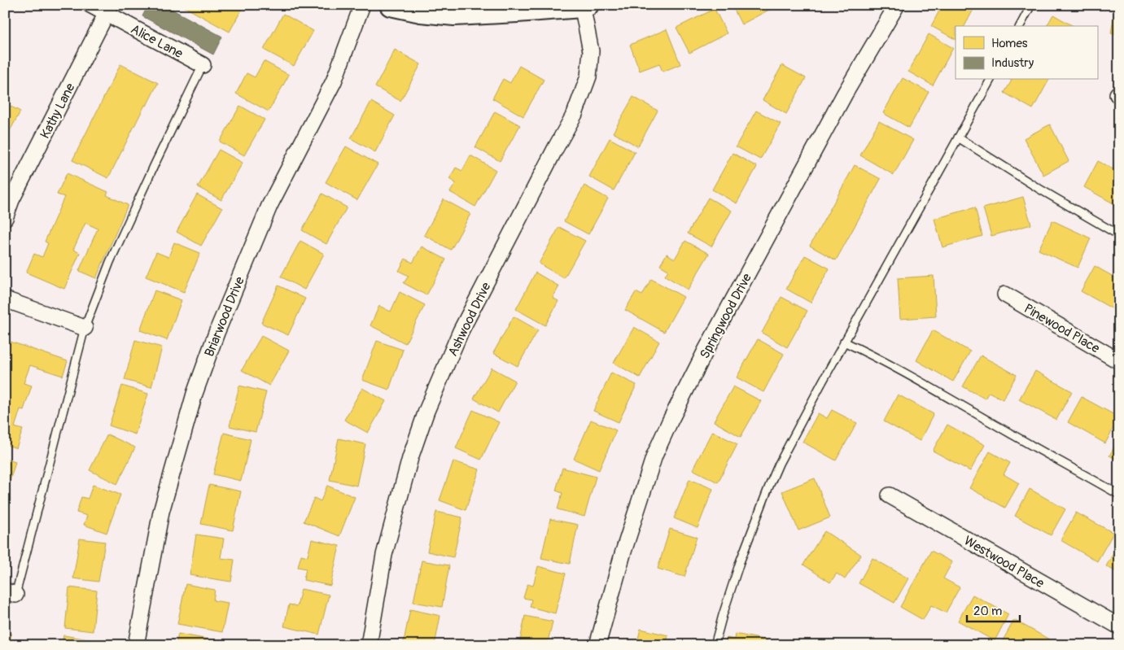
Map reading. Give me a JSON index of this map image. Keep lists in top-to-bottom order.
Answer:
{
  "streets": {
    "street": [
      "Alice Lane",
      "Kathy Lane",
      "Springwood Drive",
      "Briarwood Drive",
      "Ashwood Drive",
      "Pinewood Place",
      "Westwood Place"
    ]
  },
  "crossings": [
    ["Alice Lane", "Kathy Lane"]
  ],
  "legend": ["Homes", "Industry"],
  "scale_bar": "20 m"
}
